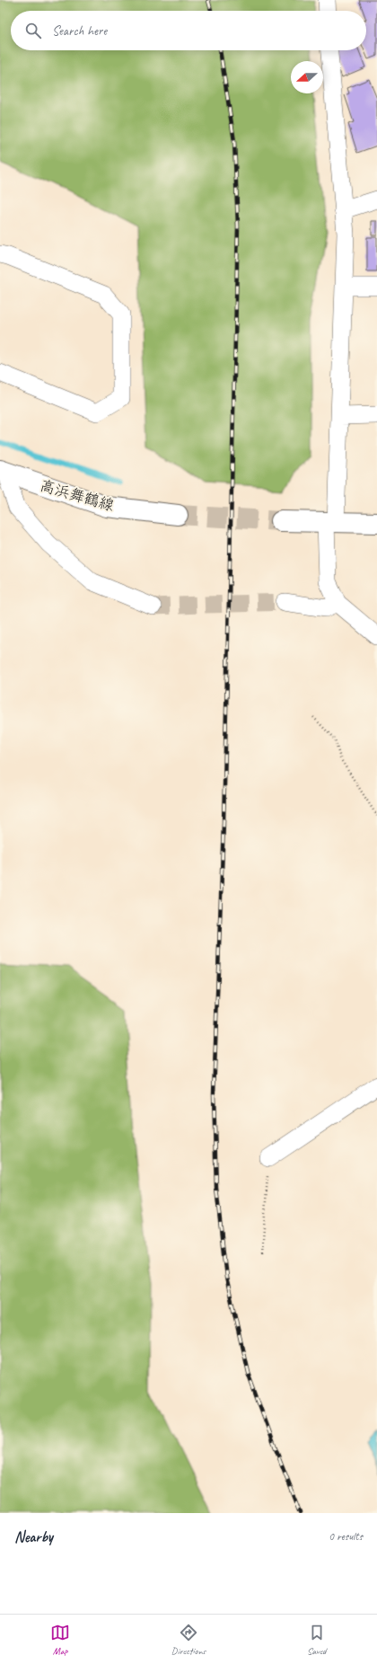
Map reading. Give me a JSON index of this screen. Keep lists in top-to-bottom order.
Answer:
{
  "streets": {
    "main road": ["高浜舞鶴線"]
  },
  "north": "left",
  "page": {
    "search": "Search here",
    "heading": ["Nearby", "0 results"],
    "nav": ["Map", "Directions", "Saved"]
  }
}
